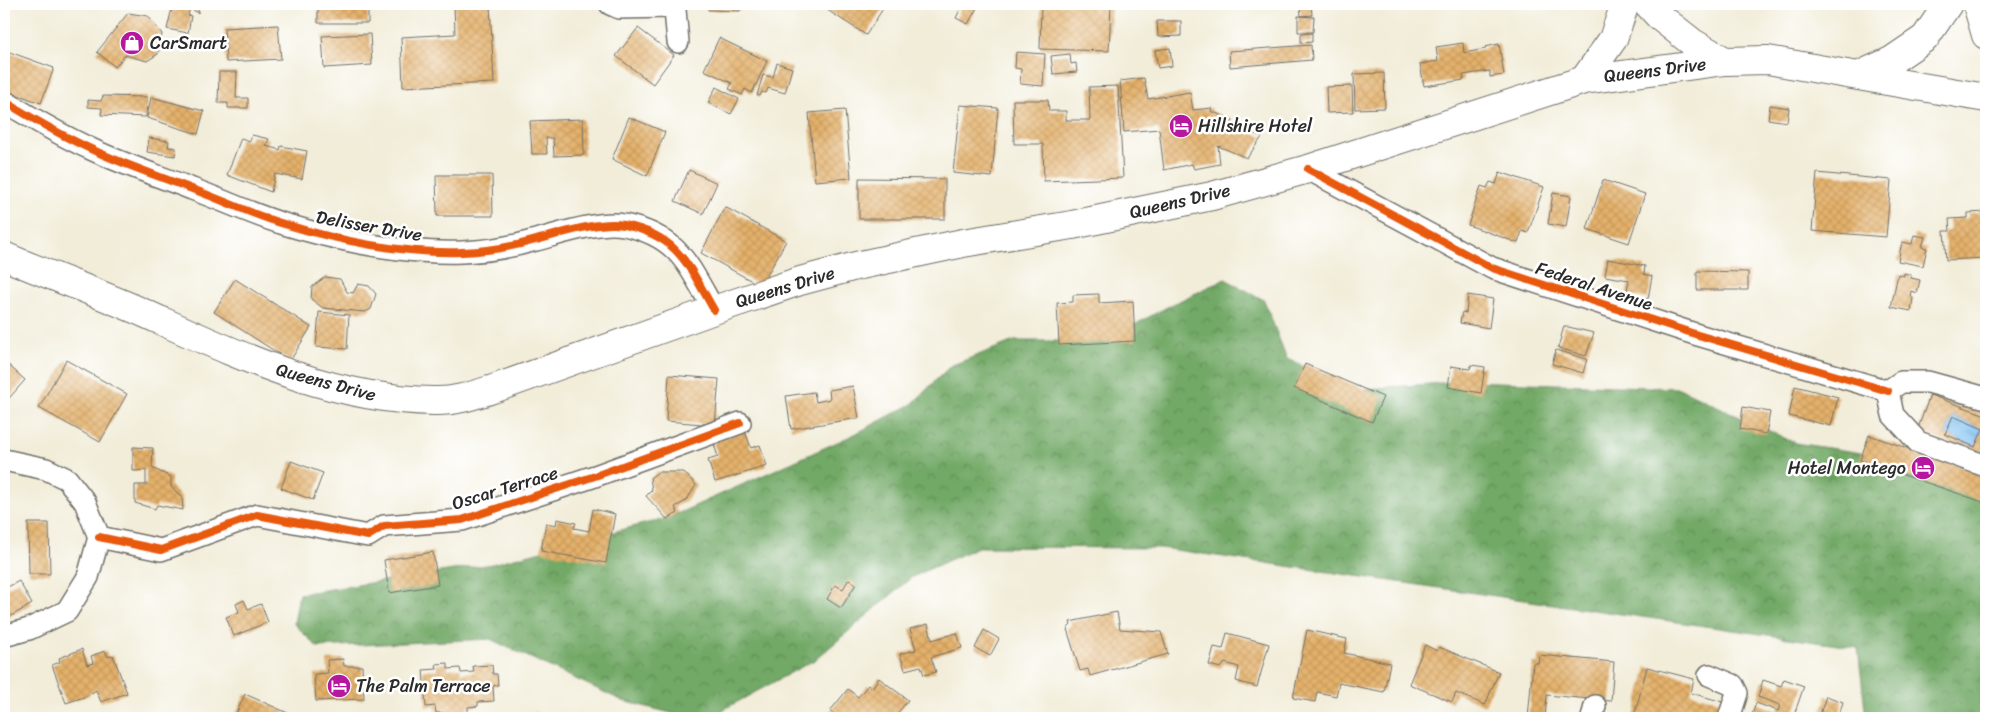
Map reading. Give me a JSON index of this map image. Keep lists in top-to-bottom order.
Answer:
{
  "streets": {
    "main road": ["Queens Drive"],
    "street": ["Delisser Drive", "Federal Avenue", "Oscar Terrace"]
  },
  "crossings": [
    ["Queens Drive", "Delisser Drive"],
    ["Queens Drive", "Federal Avenue"]
  ],
  "places": {
    "shop": ["CarSmart"],
    "hotel": ["Hillshire Hotel", "Hotel Montego", "The Palm Terrace"]
  }
}
